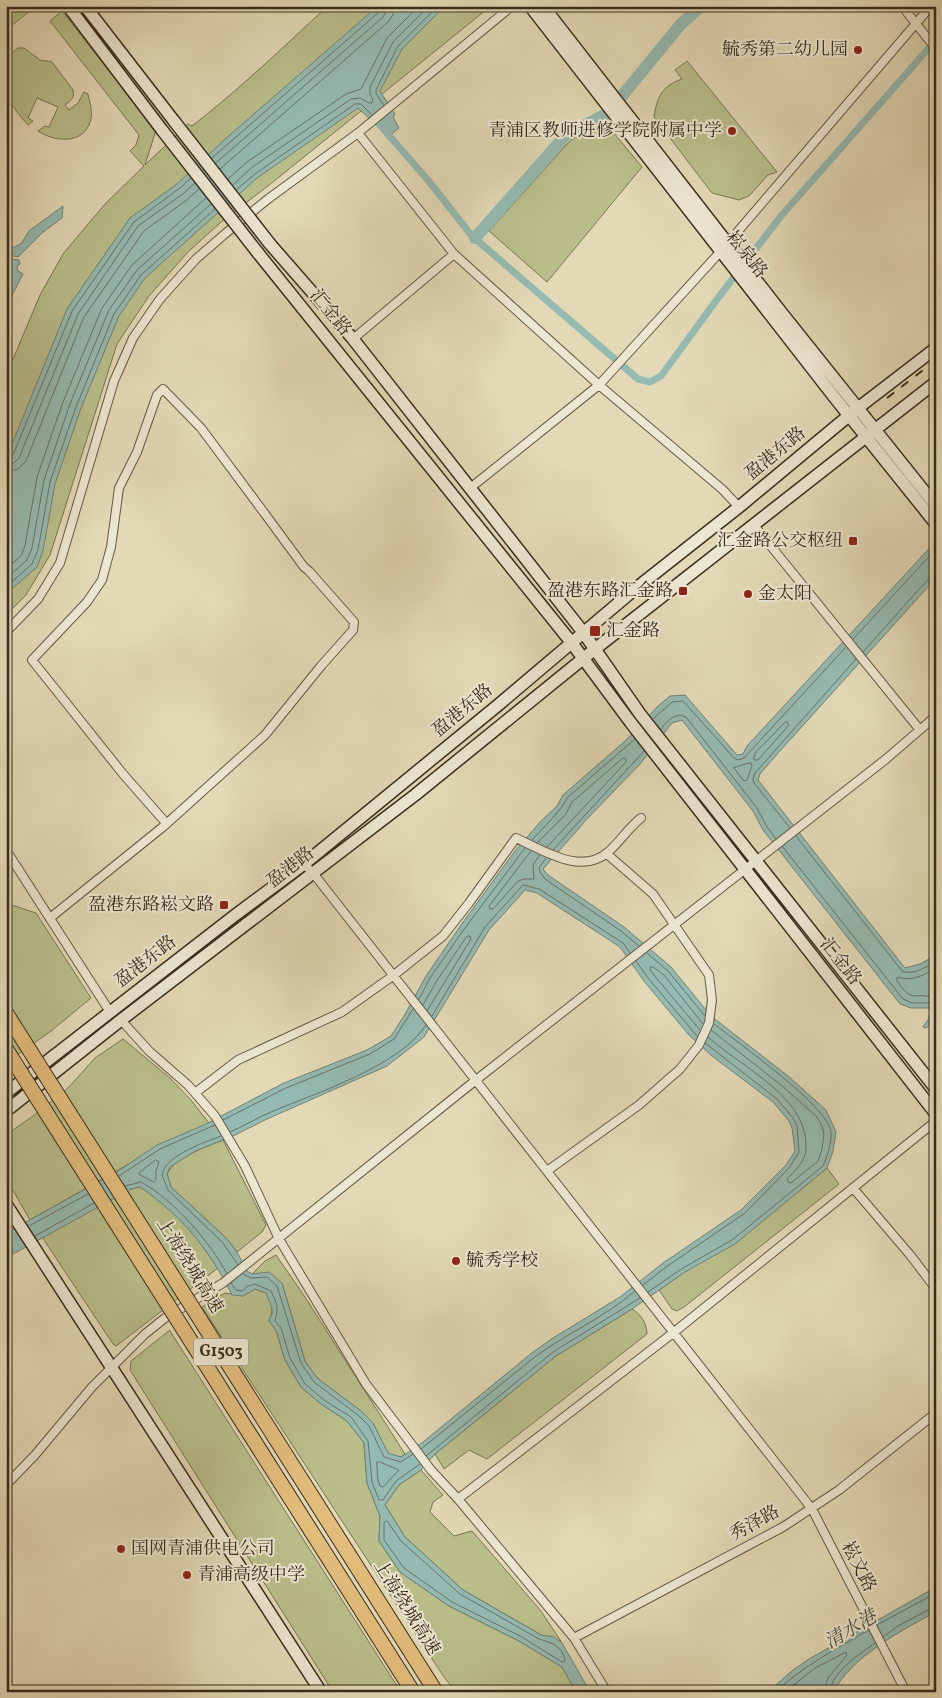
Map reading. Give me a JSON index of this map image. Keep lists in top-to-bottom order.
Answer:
{
  "streets": {
    "highway": ["上海绕城高速", "G1503"],
    "main road": [
      "崧泉路",
      "汇金路",
      "盈港东路",
      "盈港路"
    ],
    "street": ["秀泽路", "崧文路"]
  },
  "crossings": [
    ["崧泉路", "盈港东路"],
    ["汇金路", "盈港东路"],
    ["汇金路", "盈港路"],
    ["盈港东路", "崧文路"],
    ["盈港路", "崧文路"],
    ["秀泽路", "崧文路"]
  ],
  "water": ["清水港"],
  "places": {
    "other": [
      "毓秀第二幼儿园",
      "青浦区教师进修学院附属中学",
      "金太阳",
      "毓秀学校",
      "国网青浦供电公司",
      "青浦高级中学"
    ],
    "transit": [
      "汇金路公交枢纽",
      "盈港东路汇金路",
      "汇金路",
      "盈港东路崧文路"
    ]
  }
}
